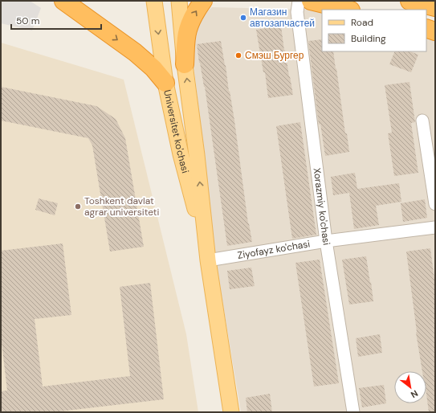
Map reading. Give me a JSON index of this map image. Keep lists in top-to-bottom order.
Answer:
{
  "streets": {
    "main road": ["Universitet ko'chasi"],
    "street": ["Xorazmiy ko'chasi", "Ziyofayz ko'chasi"]
  },
  "crossings": [
    ["Universitet ko'chasi", "Ziyofayz ko'chasi"],
    ["Xorazmiy ko'chasi", "Ziyofayz ko'chasi"]
  ],
  "places": ["Магазин автозапчастей", "Смэш Бургер", "Toshkent davlat agrar universiteti"],
  "legend": ["Road", "Building"],
  "scale_bar": "50 m",
  "north": "bottom right"
}
